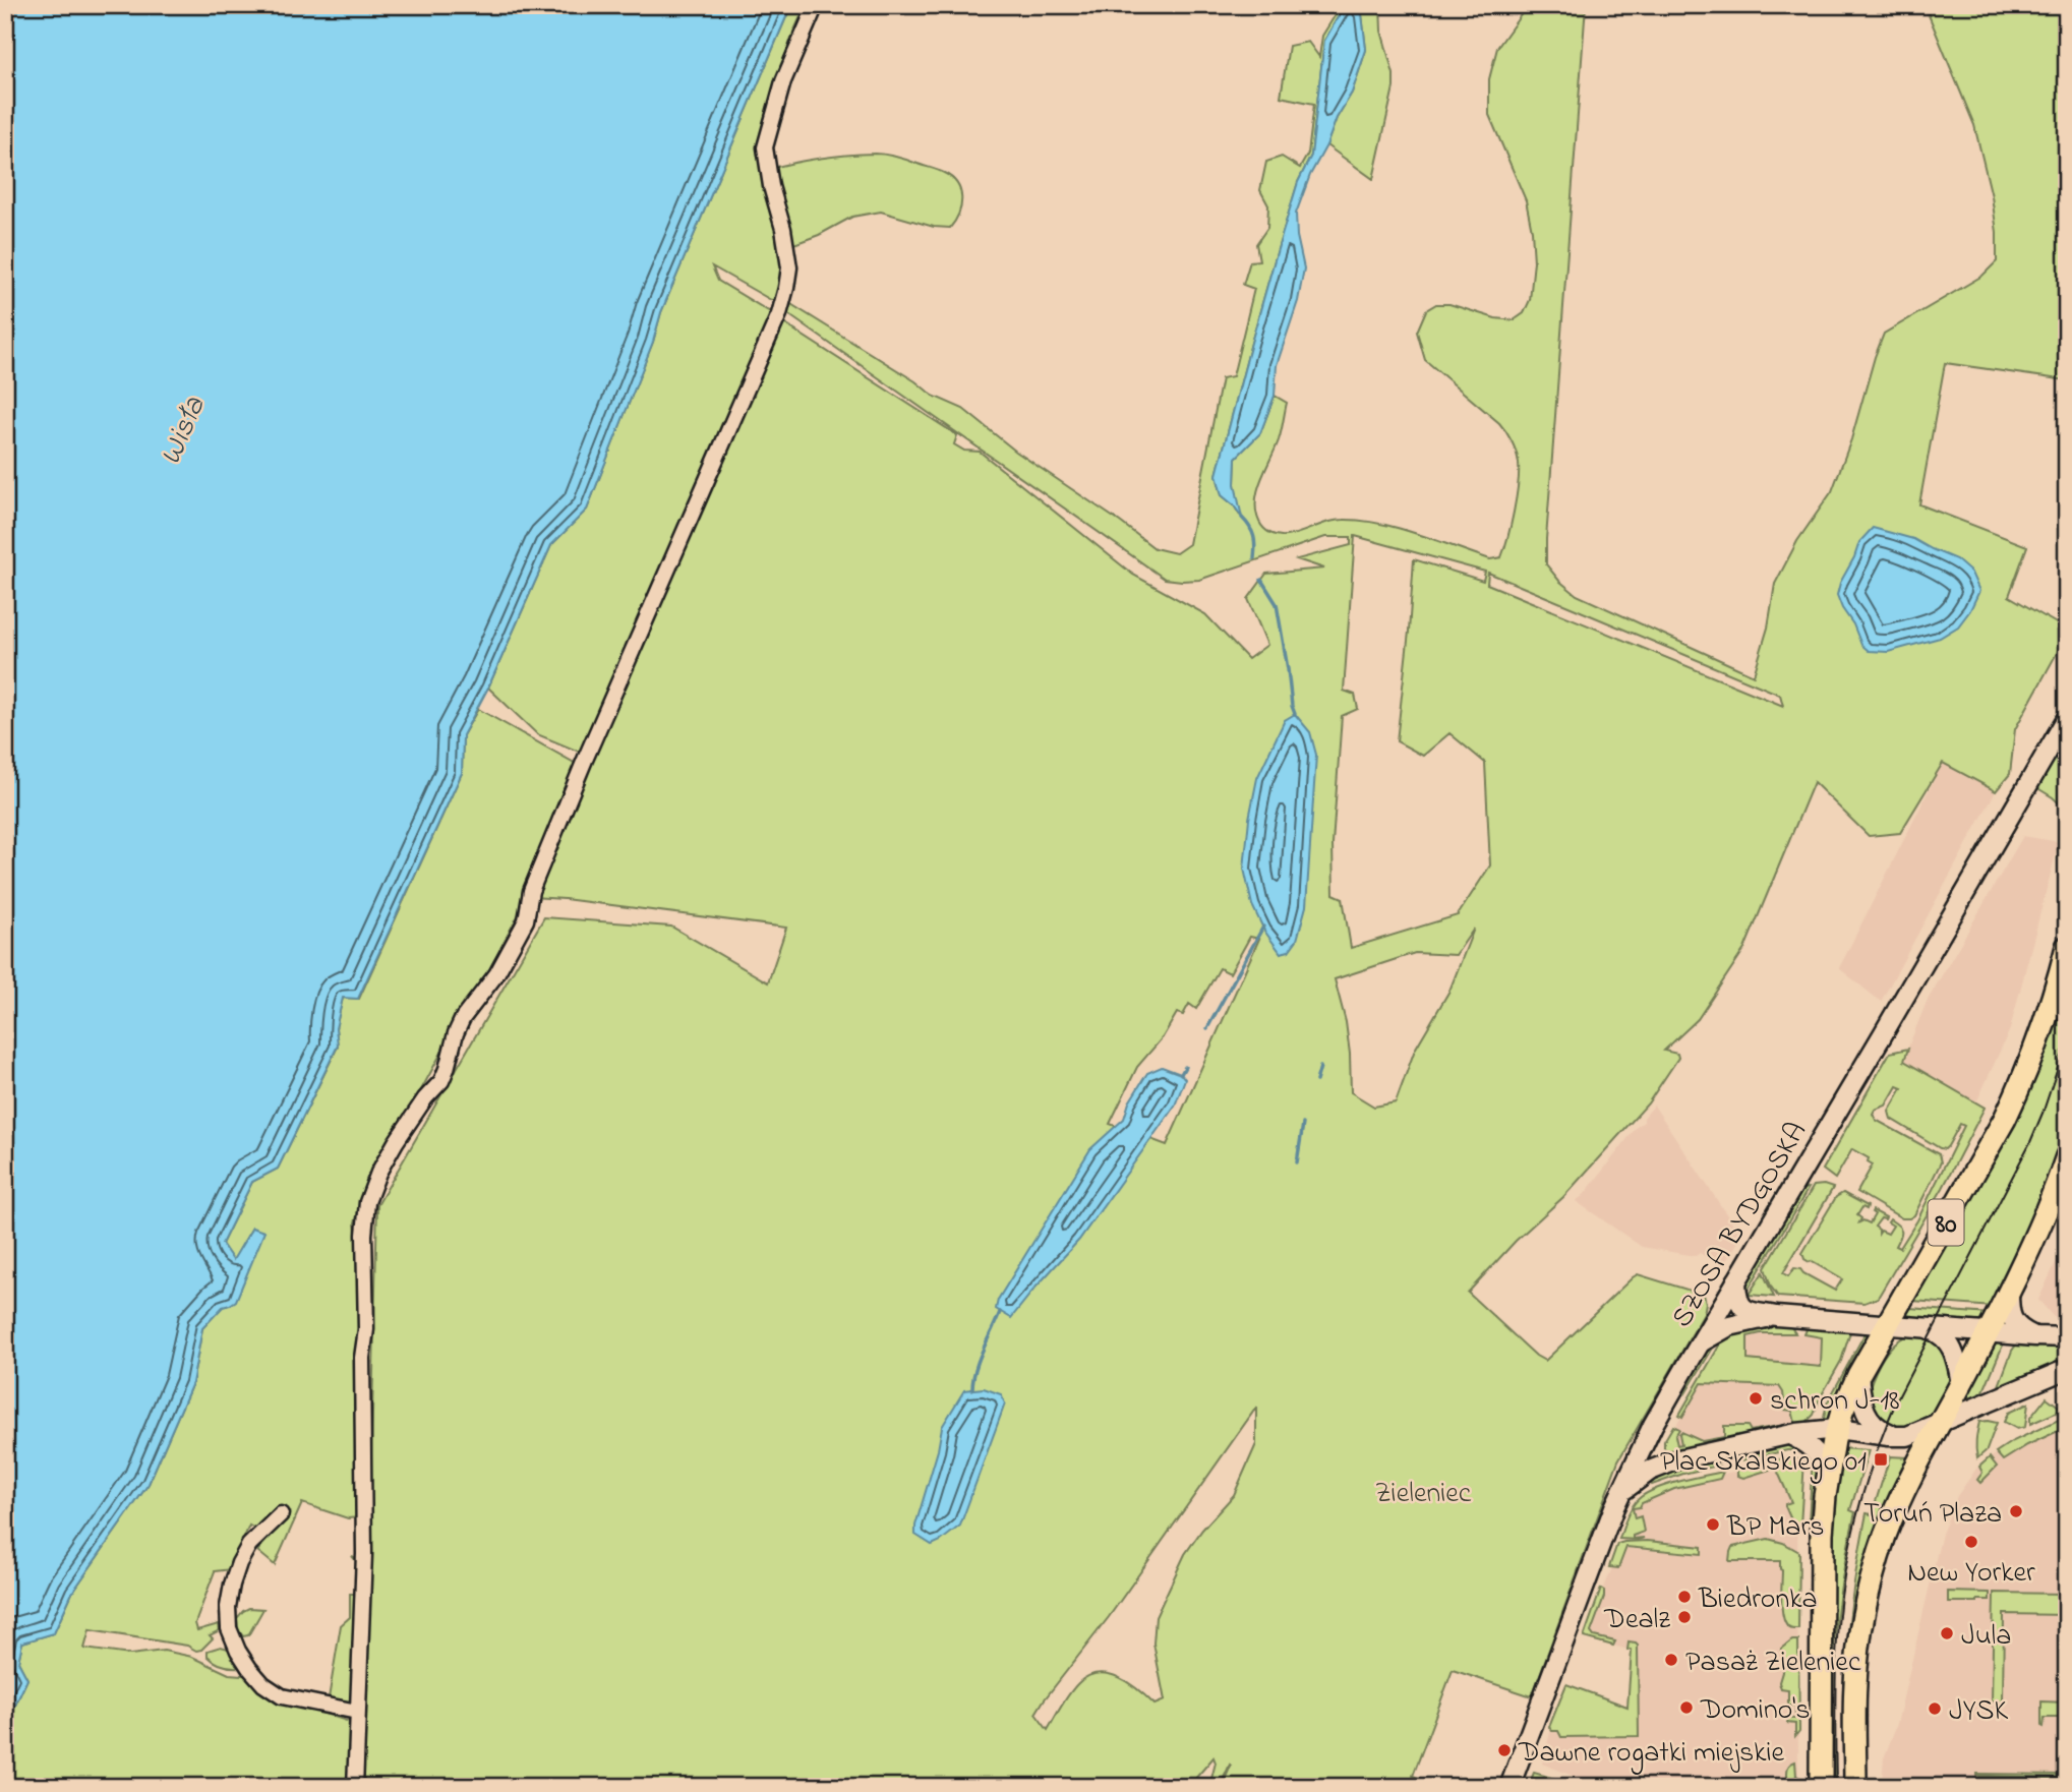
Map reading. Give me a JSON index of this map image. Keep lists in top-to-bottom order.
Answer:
{
  "streets": {
    "main road": ["80"],
    "street": ["SZOSA BYDGOSKA"]
  },
  "water": ["Wisła"],
  "parks": ["Zieleniec"],
  "places": {
    "other": [
      "schron J-18",
      "Toruń Plaza",
      "BP Mars",
      "New Yorker",
      "Biedronka",
      "Dealz",
      "Jula",
      "Pasaż Zieleniec",
      "Domino's",
      "JYSK",
      "Dawne rogatki miejskie"
    ],
    "transit": ["Plac Skalskiego 01"]
  }
}
